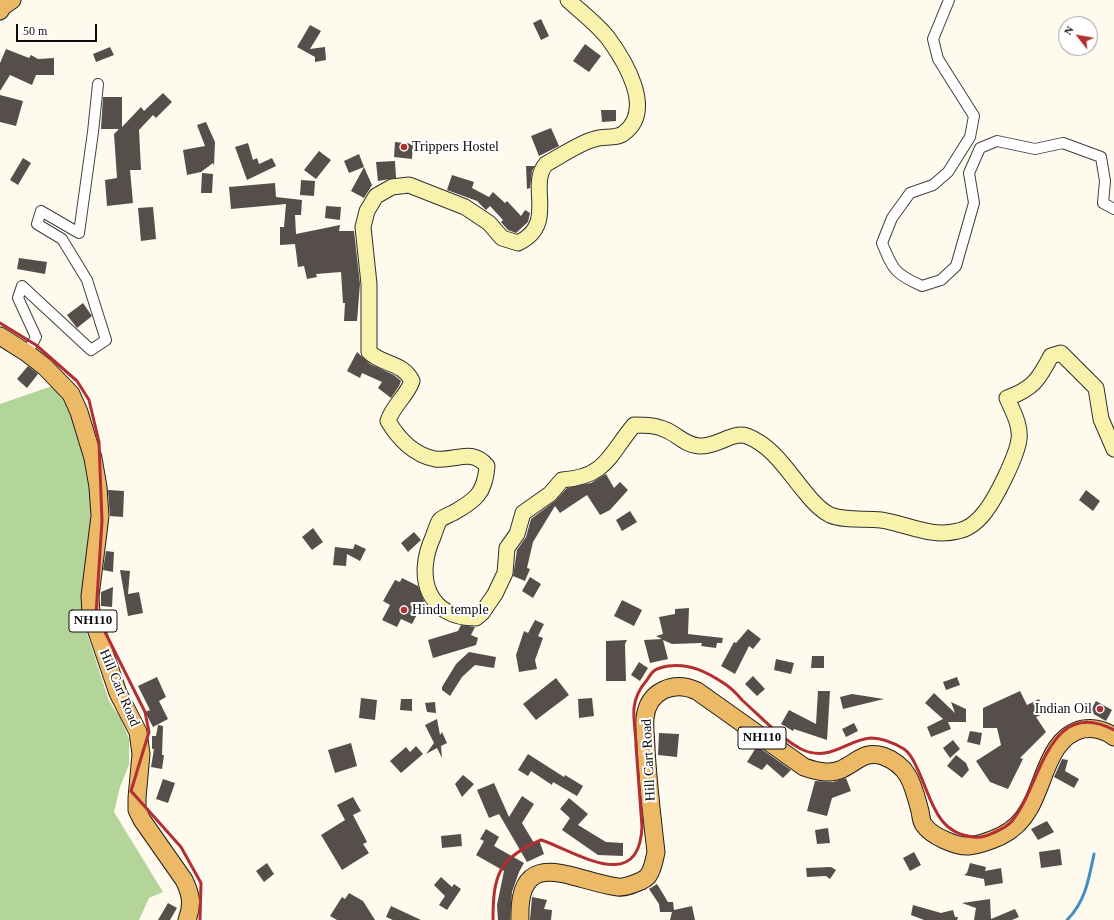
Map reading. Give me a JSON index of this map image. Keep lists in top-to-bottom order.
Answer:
{
  "streets": {
    "highway": ["NH110", "Hill Cart Road"]
  },
  "places": ["Trippers Hostel", "Hindu temple", "Indian Oil"],
  "scale_bar": "50 m",
  "north": "top left"
}
